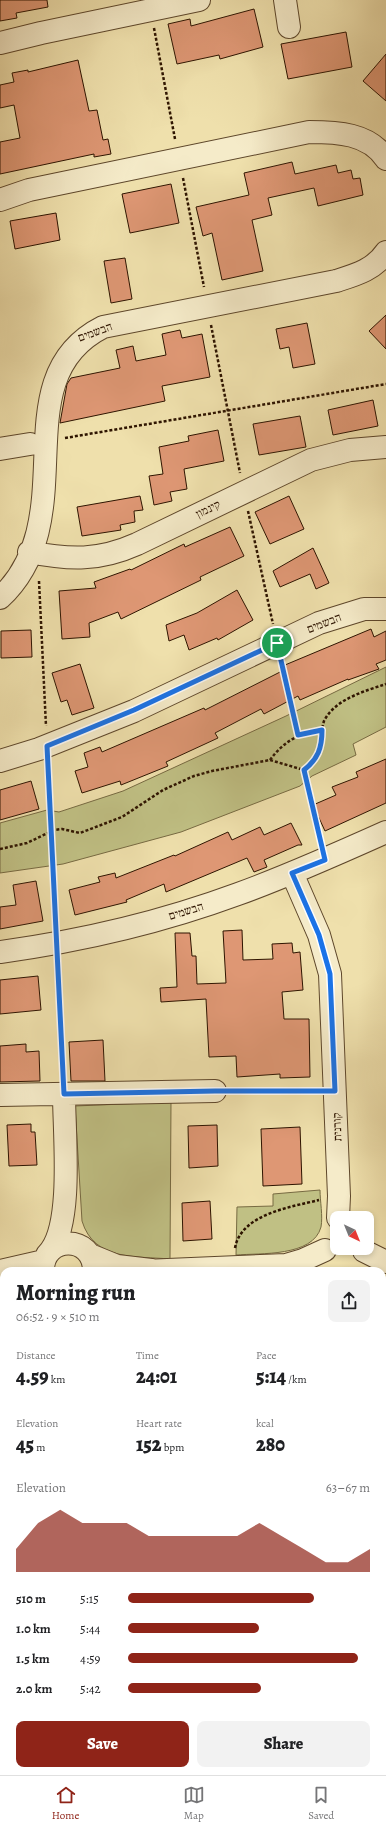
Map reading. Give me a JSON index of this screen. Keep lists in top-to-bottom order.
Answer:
{
  "streets": {
    "street": ["הבשמים", "קינמון", "קורנית"]
  },
  "crossings": [
    ["הבשמים", "קינמון"],
    ["הבשמים", "קורנית"]
  ],
  "north": "bottom right",
  "page": {
    "heading": ["Morning run", "06:52 · 9 × 510 m"],
    "stats": [
      ["Distance", "4.59 km"],
      ["Time", "24:01"],
      ["Pace", "5:14 /km"],
      ["Elevation", "45 m"],
      ["Heart rate", "152 bpm"],
      ["kcal", "280"]
    ],
    "chart": ["Elevation", "63–67 m"],
    "list": [
      {
        "name": "510 m",
        "note": "5:15"
      },
      {
        "name": "1.0 km",
        "note": "5:44"
      },
      {
        "name": "1.5 km",
        "note": "4:59"
      },
      {
        "name": "2.0 km",
        "note": "5:42"
      }
    ],
    "buttons": ["Save", "Share"],
    "tabs": ["Home", "Map", "Saved"]
  }
}
